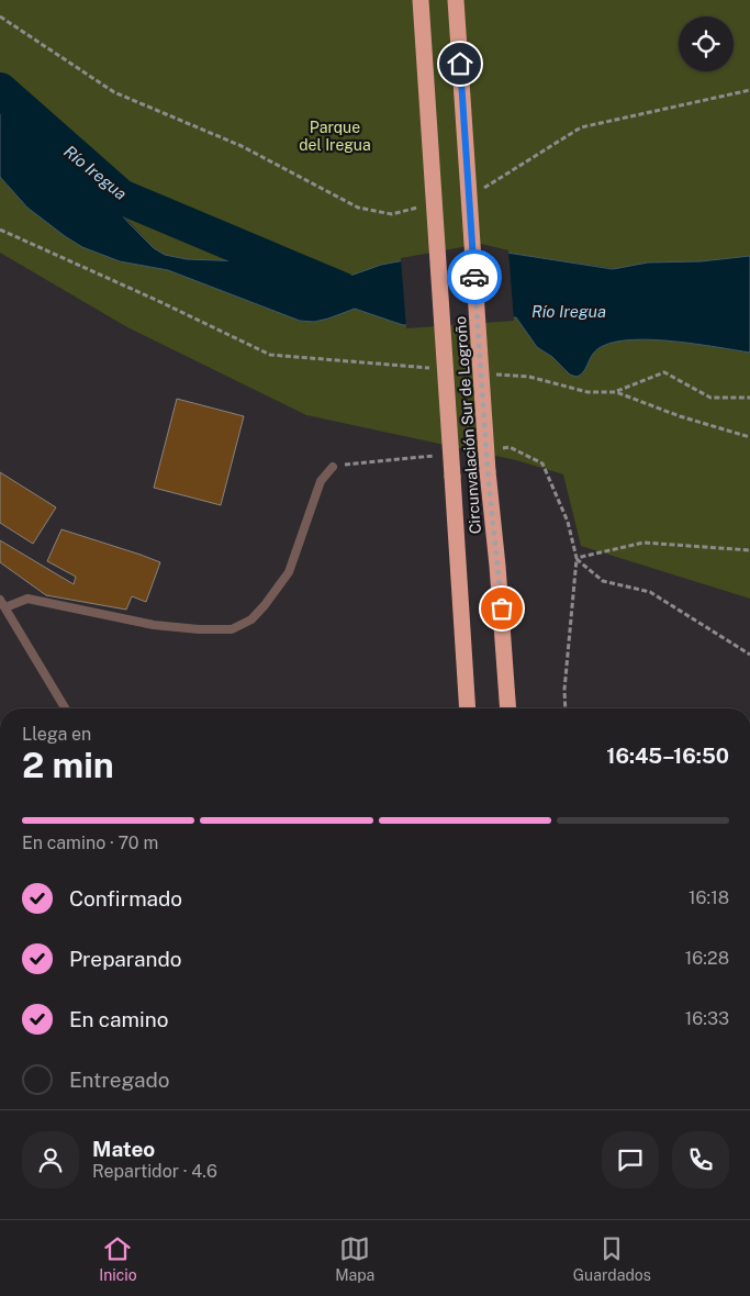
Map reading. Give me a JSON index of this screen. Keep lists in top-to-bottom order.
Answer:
{
  "streets": {
    "highway": ["Circunvalación Sur de Logroño"]
  },
  "water": ["Río Iregua"],
  "parks": ["Parque del Iregua"],
  "page": {
    "heading": ["2 min", "Llega en", "16:45–16:50"],
    "panel": ["Mateo", "Repartidor · 4.6"],
    "bar": "En camino · 70 m",
    "list": [
      ["Confirmado", "16:18"],
      ["Preparando", "16:28"],
      ["En camino", "16:33"],
      "Entregado"
    ],
    "tabs": ["Inicio", "Mapa", "Guardados"]
  }
}
